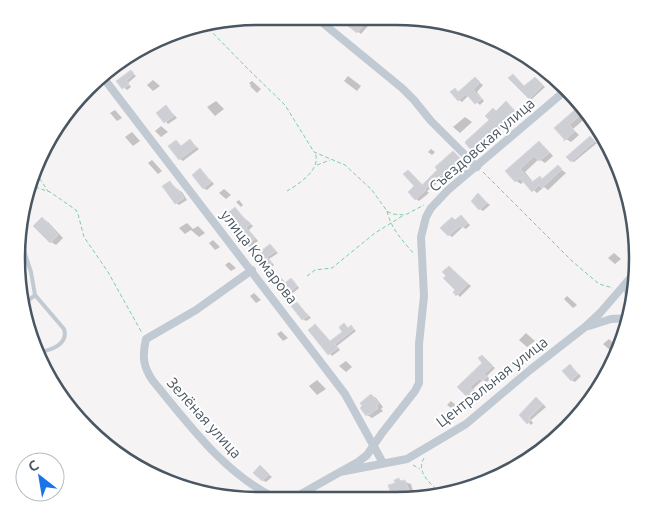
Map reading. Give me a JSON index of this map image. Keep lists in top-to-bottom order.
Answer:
{
  "streets": {
    "street": [
      "Съездовская улица",
      "улица Комарова",
      "Центральная улица",
      "Зелёная улица"
    ]
  },
  "crossings": [
    ["улица Комарова", "Центральная улица"]
  ],
  "north": "top left"
}
